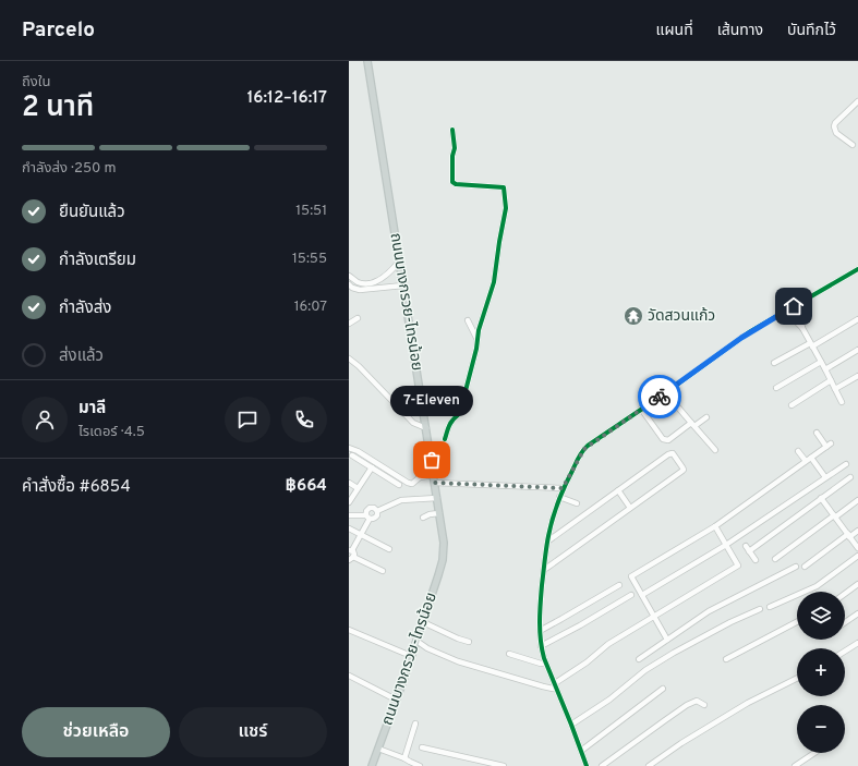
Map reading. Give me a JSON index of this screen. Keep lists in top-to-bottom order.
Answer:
{
  "streets": {
    "main road": ["ถนนบางกรวย-ไทรน้อย"]
  },
  "places": {
    "temple": ["วัดสวนแก้ว"],
    "other": ["7-Eleven"]
  },
  "page": {
    "header": "Parcelo",
    "nav": ["แผนที่", "เส้นทาง", "บันทึกไว้"],
    "heading": ["2 นาที", "ถึงใน", "16:12–16:17"],
    "panel": [
      "มาลี",
      "ไรเดอร์ · 4.5",
      "คำสั่งซื้อ #6854",
      "฿664"
    ],
    "bar": "กำลังส่ง · 250 m",
    "list": [
      ["ยืนยันแล้ว", "15:51"],
      ["กำลังเตรียม", "15:55"],
      ["กำลังส่ง", "16:07"],
      "ส่งแล้ว"
    ],
    "bubble": "7-Eleven",
    "map_buttons": ["+", "−"],
    "buttons": ["ช่วยเหลือ", "แชร์"]
  }
}
